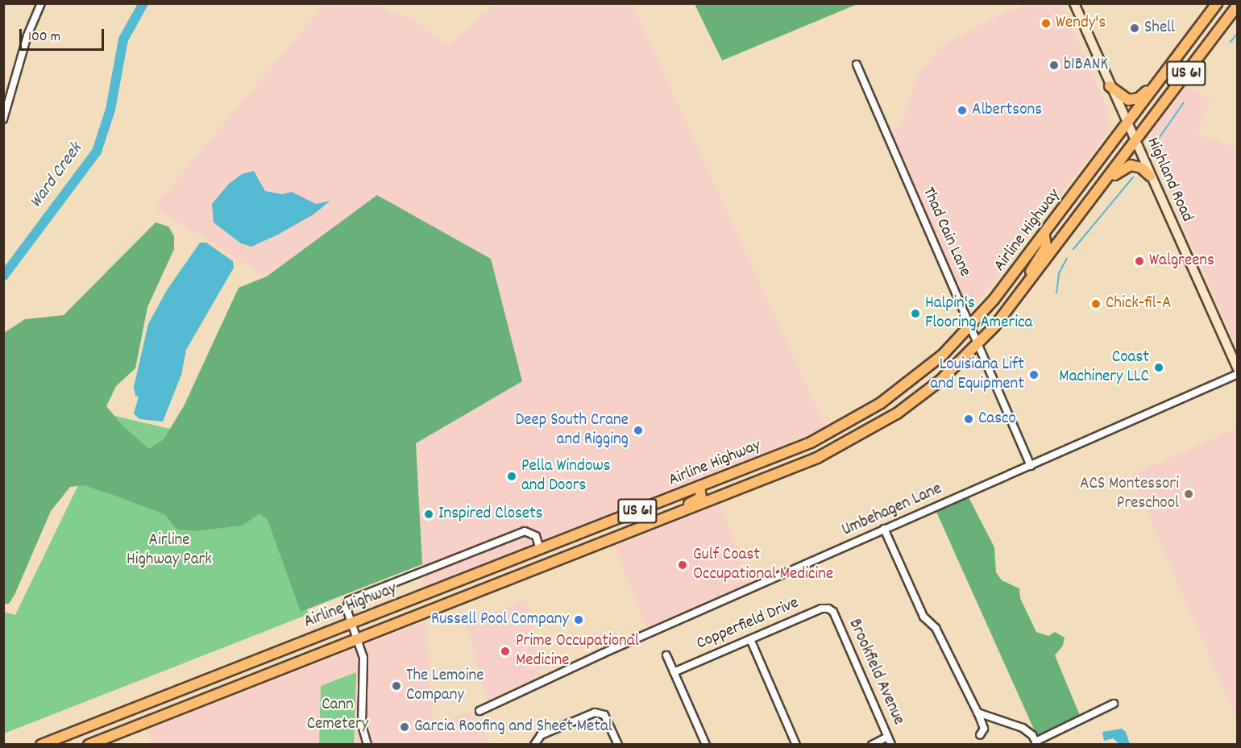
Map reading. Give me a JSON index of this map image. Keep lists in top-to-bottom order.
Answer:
{
  "streets": {
    "highway": ["US 61", "Airline Highway"],
    "main road": ["Highland Road"],
    "street": [
      "Thad Cain Lane",
      "Umbehagen Lane",
      "Copperfield Drive",
      "Brookfield Avenue"
    ]
  },
  "crossings": [
    ["Highland Road", "Airline Highway"],
    ["Airline Highway", "Thad Cain Lane"],
    ["Thad Cain Lane", "Umbehagen Lane"],
    ["Copperfield Drive", "Brookfield Avenue"]
  ],
  "water": ["Ward Creek"],
  "parks": ["Airline Highway Park", "Cann Cemetery"],
  "places": [
    "Wendy's",
    "Shell",
    "b1BANK",
    "Albertsons",
    "Walgreens",
    "Chick-fil-A",
    "Halpin's Flooring America",
    "Coast Machinery LLC",
    "Louisiana Lift and Equipment",
    "Casco",
    "Deep South Crane and Rigging",
    "Pella Windows and Doors",
    "ACS Montessori Preschool",
    "Inspired Closets",
    "Gulf Coast Occupational Medicine",
    "Russell Pool Company",
    "Prime Occupational Medicine",
    "The Lemoine Company",
    "Garcia Roofing and Sheet Metal"
  ],
  "scale_bar": "100 m"
}
